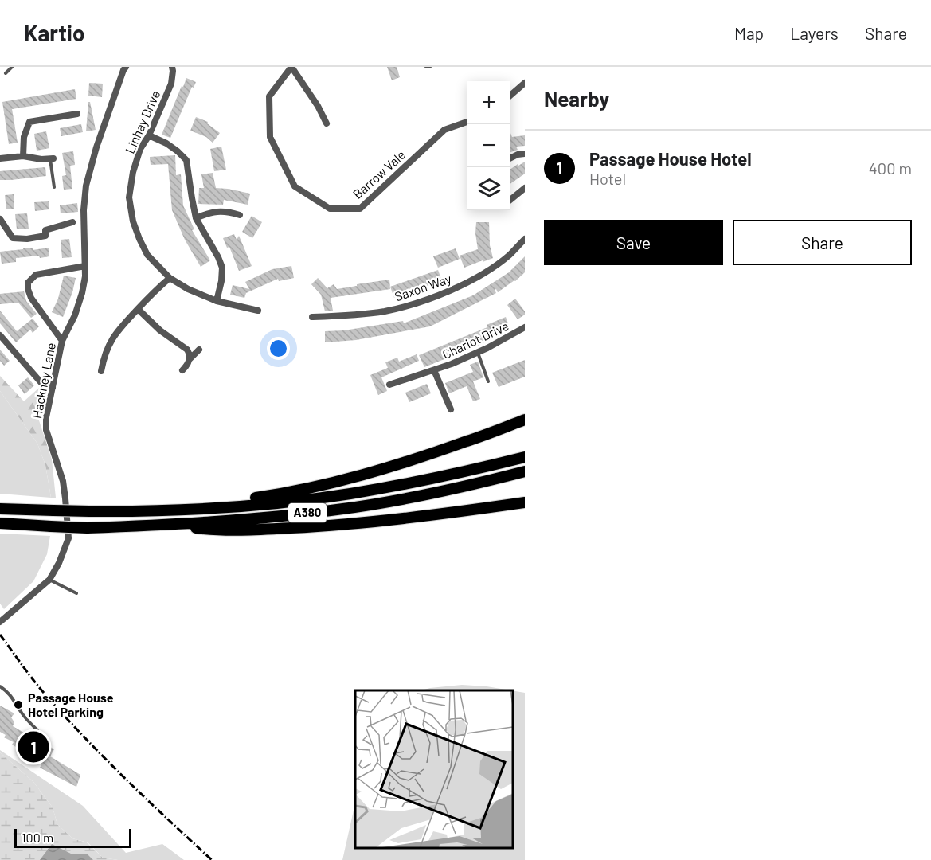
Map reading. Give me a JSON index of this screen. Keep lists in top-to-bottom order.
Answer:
{
  "streets": {
    "highway": ["A380"],
    "street": [
      "Linhay Drive",
      "Barrow Vale",
      "Saxon Way",
      "Chariot Drive",
      "Hackney Lane"
    ]
  },
  "places": ["Passage House Hotel Parking"],
  "scale_bar": "100 m",
  "page": {
    "header": "Kartio",
    "nav": ["Map", "Layers", "Share"],
    "heading": "Nearby",
    "map_buttons": ["+", "−"],
    "list": [
      {
        "mark": "1",
        "name": "Passage House Hotel",
        "note": "Hotel",
        "value": "400 m"
      }
    ],
    "buttons": ["Save", "Share"],
    "pins": "1",
    "scale": "100 m"
  }
}
